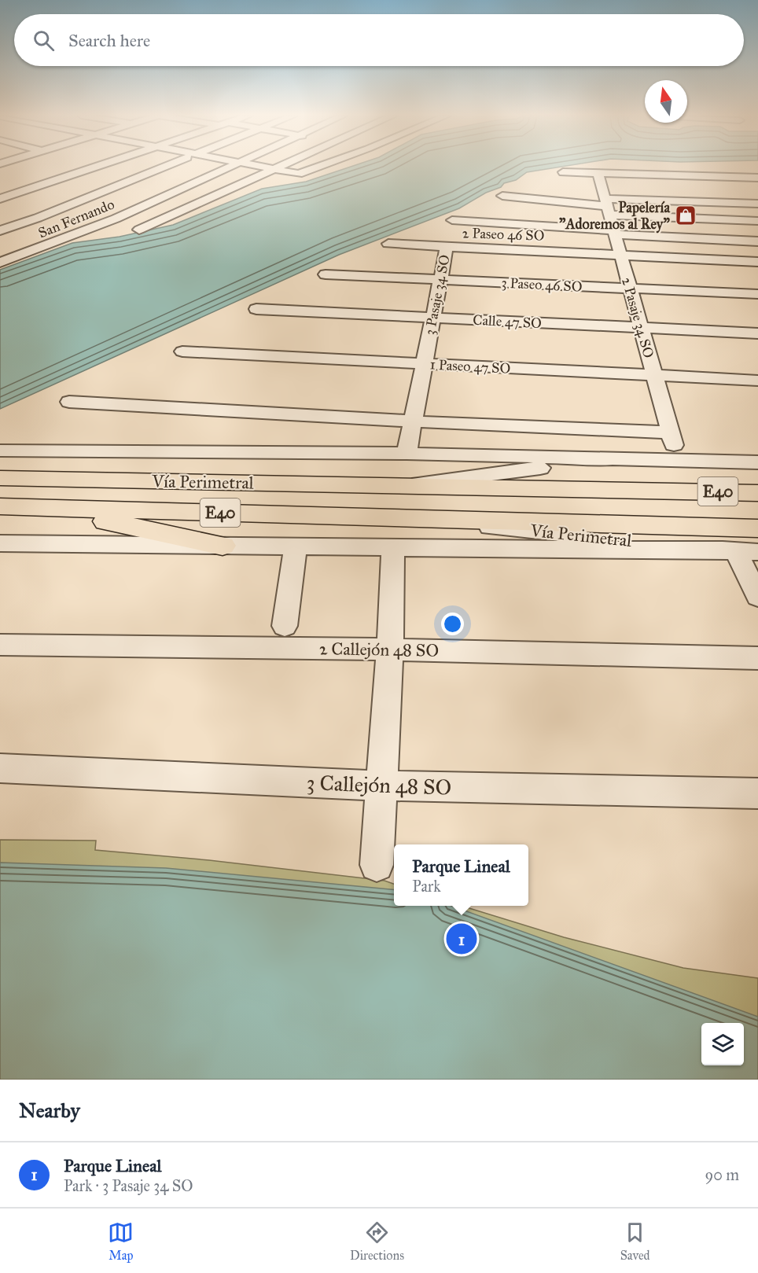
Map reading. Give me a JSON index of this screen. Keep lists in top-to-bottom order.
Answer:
{
  "streets": {
    "highway": ["Vía Perimetral", "E40"],
    "street": [
      "San Fernando",
      "2 Paseo 46 SO",
      "3 Paseo 46 SO",
      "3 Pasaje 34 SO",
      "2 Pasaje 34 SO",
      "Calle 47 SO",
      "1 Paseo 47 SO",
      "2 Callejón 48 SO",
      "3 Callejón 48 SO"
    ]
  },
  "crossings": [
    ["2 Paseo 46 SO", "3 Pasaje 34 SO"],
    ["2 Paseo 46 SO", "2 Pasaje 34 SO"],
    ["3 Paseo 46 SO", "3 Pasaje 34 SO"],
    ["3 Paseo 46 SO", "2 Pasaje 34 SO"],
    ["3 Pasaje 34 SO", "Calle 47 SO"],
    ["3 Pasaje 34 SO", "1 Paseo 47 SO"],
    ["2 Pasaje 34 SO", "Calle 47 SO"],
    ["2 Pasaje 34 SO", "1 Paseo 47 SO"],
    ["2 Pasaje 34 SO", "Vía Perimetral"]
  ],
  "places": {
    "shop": ["Papelería \"Adoremos al Rey\""]
  },
  "north": "top",
  "page": {
    "search": "Search here",
    "popup": ["Parque Lineal", "Park"],
    "pins": "1",
    "heading": "Nearby",
    "list": [
      {
        "mark": "1",
        "name": "Parque Lineal",
        "note": "Park · 3 Pasaje 34 SO",
        "value": "90 m"
      }
    ],
    "nav": ["Map", "Directions", "Saved"]
  }
}
